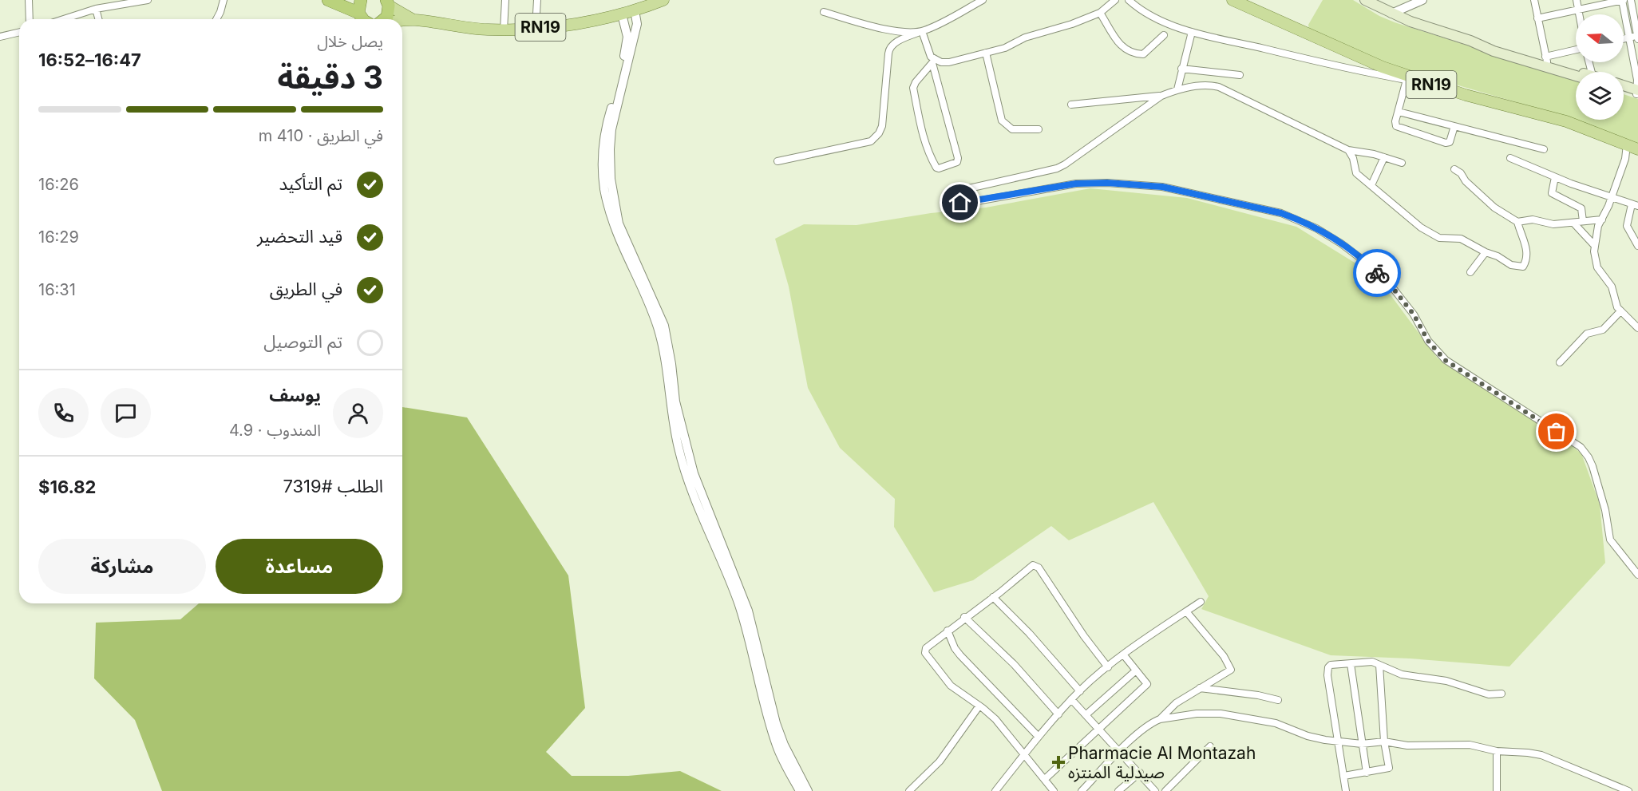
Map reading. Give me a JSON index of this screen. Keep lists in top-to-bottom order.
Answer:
{
  "streets": {
    "highway": ["RN19"]
  },
  "places": {
    "health": ["Pharmacie Al Montazah صيدلية المنتزه"]
  },
  "north": "left",
  "page": {
    "heading": ["3 دقيقة", "يصل خلال", "16:47–16:52"],
    "panel": [
      "يوسف",
      "المندوب · 4.9",
      "الطلب #7319",
      "$16.82"
    ],
    "bar": "في الطريق · 410 m",
    "list": [
      ["تم التأكيد", "16:26"],
      ["قيد التحضير", "16:29"],
      ["في الطريق", "16:31"],
      "تم التوصيل"
    ],
    "buttons": ["مساعدة", "مشاركة"]
  }
}
